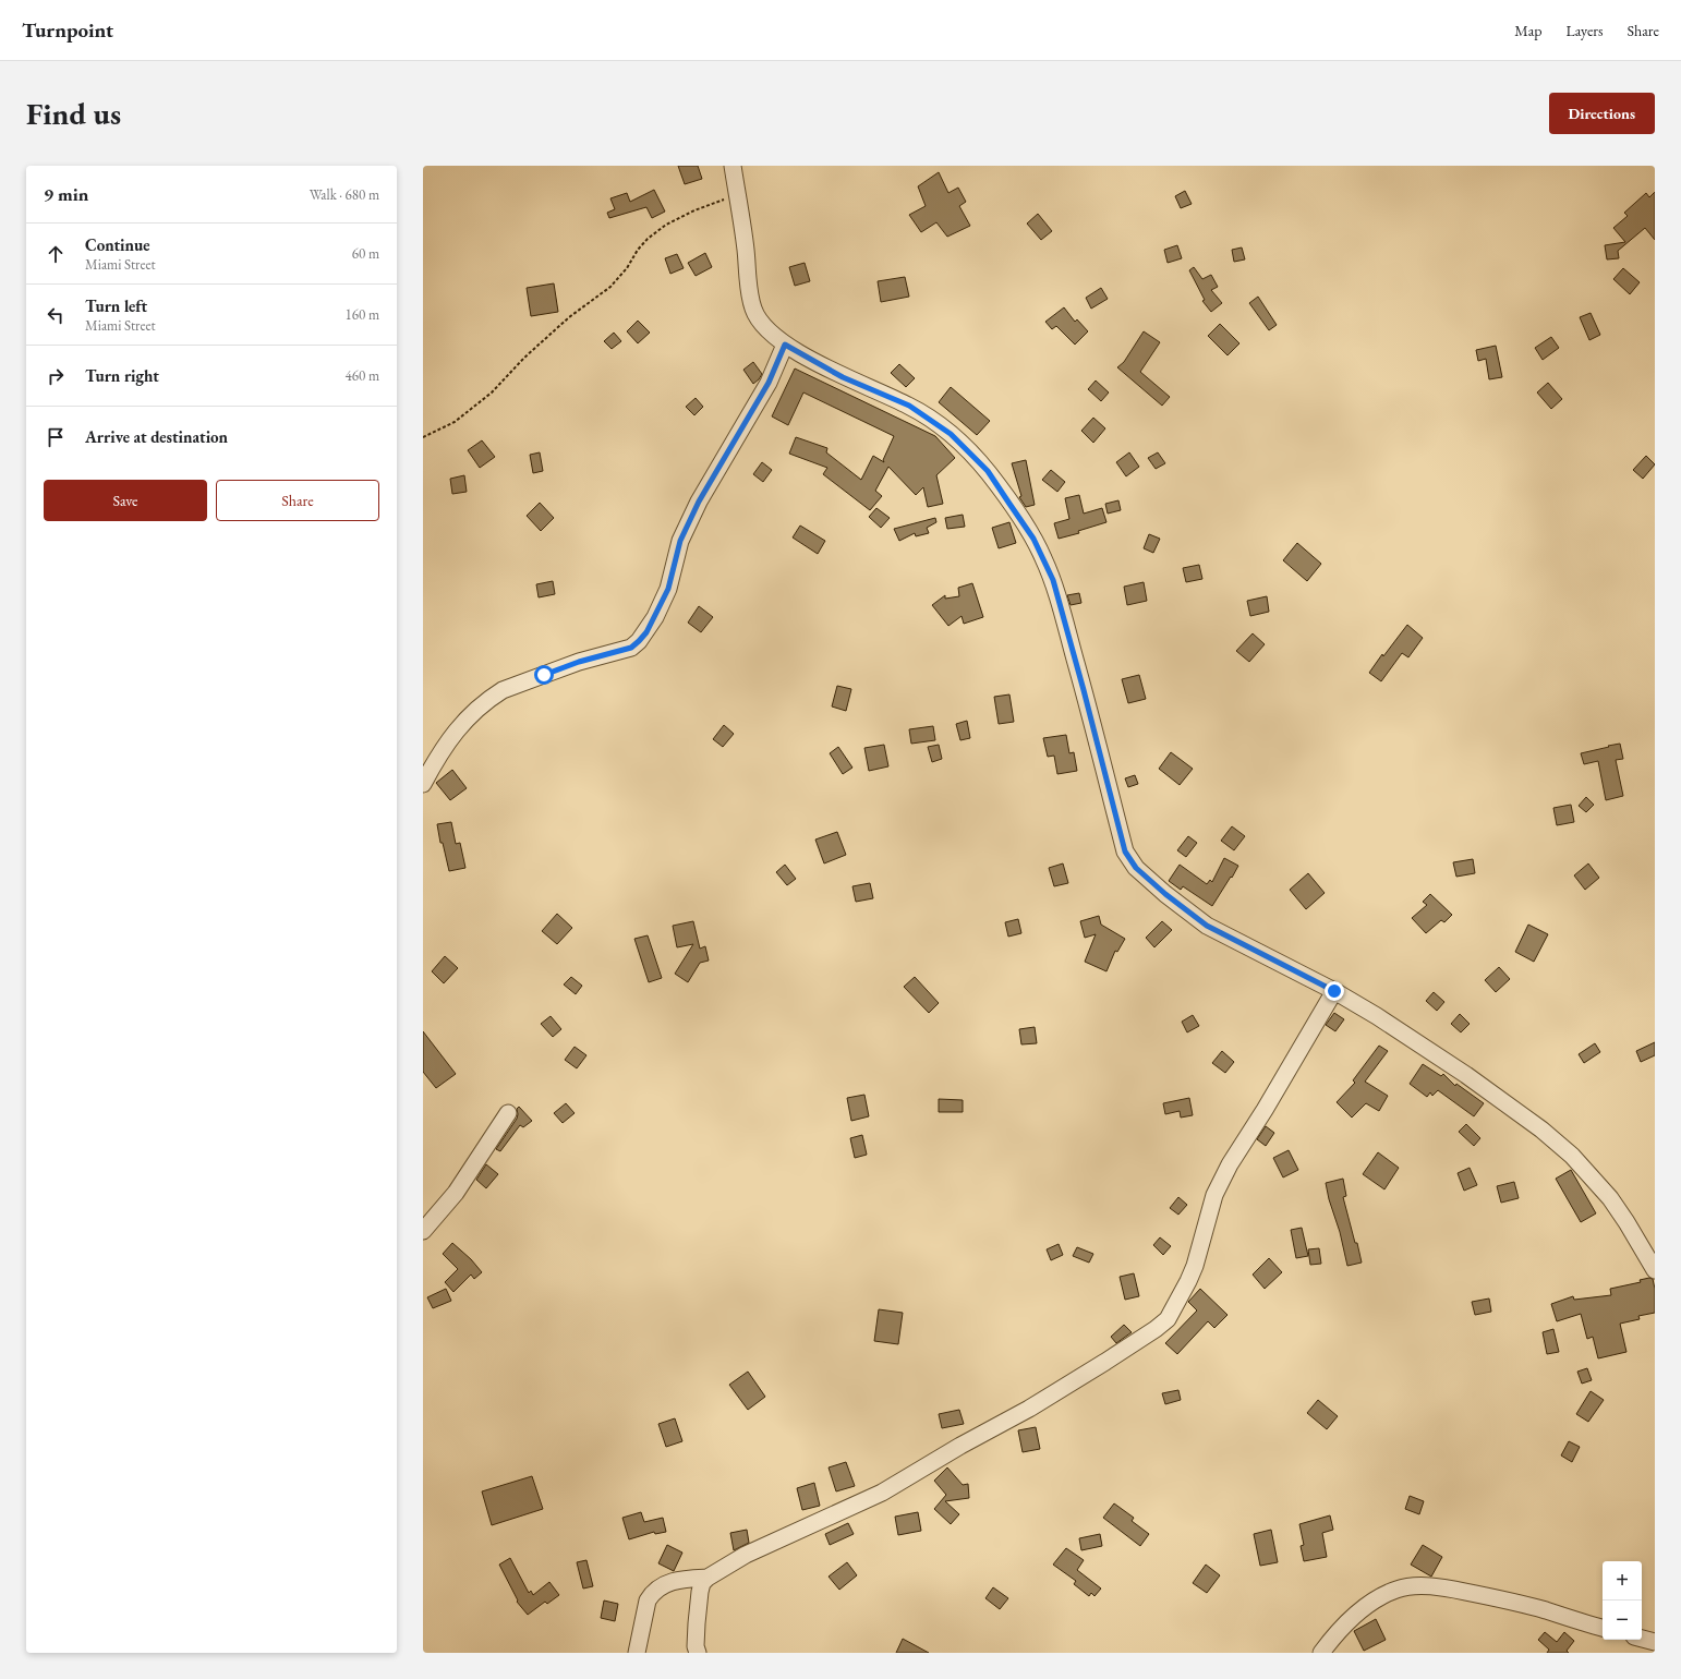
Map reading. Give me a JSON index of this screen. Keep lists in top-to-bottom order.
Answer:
{
  "page": {
    "header": "Turnpoint",
    "nav": ["Map", "Layers", "Share"],
    "buttons": [
      "Directions",
      ["Save", "Share"]
    ],
    "title": "Find us",
    "heading": ["9 min", "Walk · 680 m"],
    "list": [
      ["Continue", "Miami Street", "60 m"],
      ["Turn left", "Miami Street", "160 m"],
      ["Turn right", "460 m"],
      "Arrive at destination"
    ],
    "map_buttons": ["+", "−"]
  }
}
